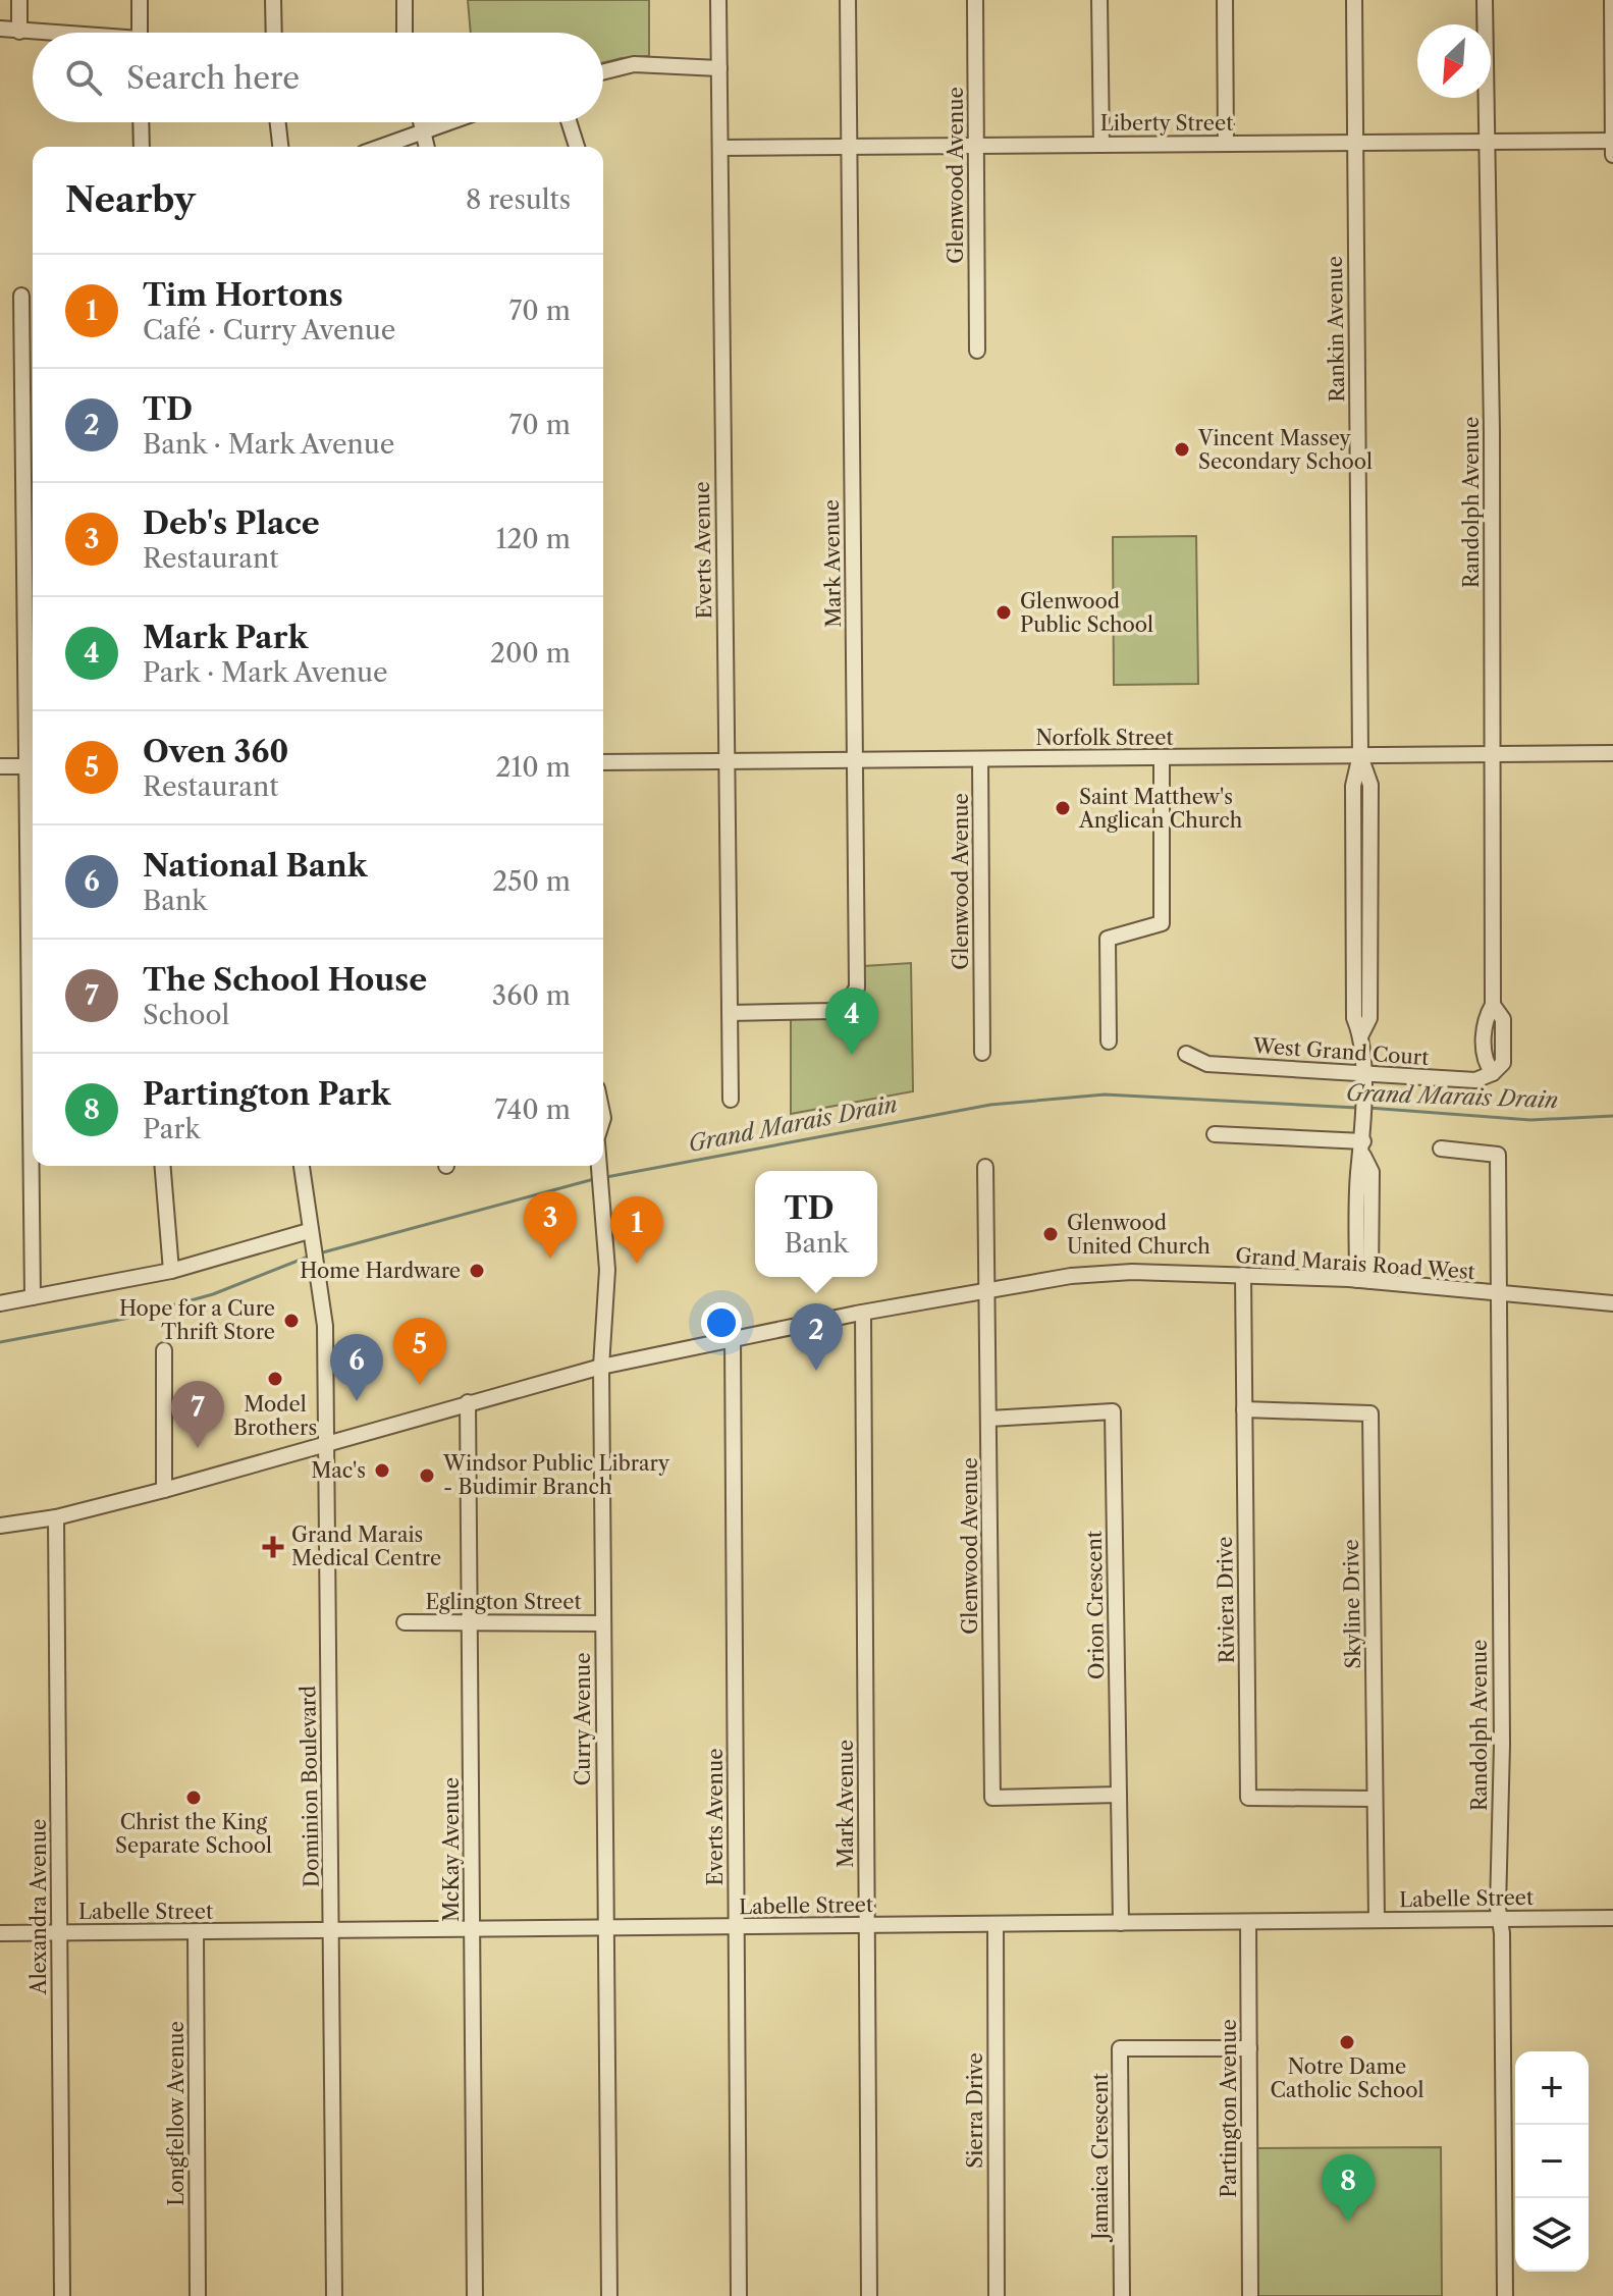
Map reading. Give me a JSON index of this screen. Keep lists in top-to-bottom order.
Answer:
{
  "streets": {
    "street": [
      "Liberty Street",
      "Glenwood Avenue",
      "Rankin Avenue",
      "Randolph Avenue",
      "Everts Avenue",
      "Mark Avenue",
      "Norfolk Street",
      "West Grand Court",
      "Grand Marais Road West",
      "Riviera Drive",
      "Eglington Street",
      "Skyline Drive",
      "Orion Crescent",
      "Curry Avenue",
      "Dominion Boulevard",
      "McKay Avenue",
      "Labelle Street",
      "Alexandra Avenue",
      "Partington Avenue",
      "Sierra Drive",
      "Longfellow Avenue",
      "Jamaica Crescent"
    ]
  },
  "crossings": [
    ["Liberty Street", "Glenwood Avenue"],
    ["Liberty Street", "Rankin Avenue"],
    ["Liberty Street", "Randolph Avenue"],
    ["Liberty Street", "Everts Avenue"],
    ["Liberty Street", "Mark Avenue"],
    ["Glenwood Avenue", "Norfolk Street"],
    ["Glenwood Avenue", "Grand Marais Road West"],
    ["Glenwood Avenue", "Orion Crescent"],
    ["Rankin Avenue", "Norfolk Street"],
    ["Rankin Avenue", "West Grand Court"],
    ["Rankin Avenue", "Grand Marais Road West"],
    ["Randolph Avenue", "Norfolk Street"],
    ["Randolph Avenue", "West Grand Court"],
    ["Randolph Avenue", "Grand Marais Road West"],
    ["Randolph Avenue", "Labelle Street"],
    ["Everts Avenue", "Mark Avenue"],
    ["Everts Avenue", "Norfolk Street"],
    ["Everts Avenue", "Grand Marais Road West"],
    ["Everts Avenue", "Labelle Street"],
    ["Mark Avenue", "Norfolk Street"],
    ["Mark Avenue", "Grand Marais Road West"],
    ["Mark Avenue", "Labelle Street"],
    ["Grand Marais Road West", "Riviera Drive"],
    ["Grand Marais Road West", "Curry Avenue"],
    ["Grand Marais Road West", "Dominion Boulevard"],
    ["Grand Marais Road West", "McKay Avenue"],
    ["Grand Marais Road West", "Alexandra Avenue"],
    ["Riviera Drive", "Skyline Drive"],
    ["Eglington Street", "Curry Avenue"],
    ["Eglington Street", "McKay Avenue"],
    ["Skyline Drive", "Labelle Street"],
    ["Orion Crescent", "Labelle Street"],
    ["Curry Avenue", "Labelle Street"],
    ["Dominion Boulevard", "Labelle Street"],
    ["McKay Avenue", "Labelle Street"],
    ["Labelle Street", "Alexandra Avenue"],
    ["Labelle Street", "Partington Avenue"],
    ["Labelle Street", "Sierra Drive"],
    ["Labelle Street", "Longfellow Avenue"],
    ["Partington Avenue", "Jamaica Crescent"]
  ],
  "water": ["Grand Marais Drain"],
  "places": {
    "other": [
      "Vincent Massey Secondary School",
      "Glenwood Public School",
      "Saint Matthew's Anglican Church",
      "Glenwood United Church",
      "Home Hardware",
      "Hope for a Cure Thrift Store",
      "Model Brothers",
      "Mac's",
      "Windsor Public Library - Budimir Branch",
      "Christ the King Separate School",
      "Notre Dame Catholic School"
    ],
    "health": ["Grand Marais Medical Centre"]
  },
  "north": "bottom left",
  "page": {
    "search": "Search here",
    "heading": ["Nearby", "8 results"],
    "list": [
      {
        "mark": "1",
        "name": "Tim Hortons",
        "note": "Café · Curry Avenue",
        "value": "70 m"
      },
      {
        "mark": "2",
        "name": "TD",
        "note": "Bank · Mark Avenue",
        "value": "70 m"
      },
      {
        "mark": "3",
        "name": "Deb's Place",
        "note": "Restaurant",
        "value": "120 m"
      },
      {
        "mark": "4",
        "name": "Mark Park",
        "note": "Park · Mark Avenue",
        "value": "200 m"
      },
      {
        "mark": "5",
        "name": "Oven 360",
        "note": "Restaurant",
        "value": "210 m"
      },
      {
        "mark": "6",
        "name": "National Bank",
        "note": "Bank",
        "value": "250 m"
      },
      {
        "mark": "7",
        "name": "The School House",
        "note": "School",
        "value": "360 m"
      },
      {
        "mark": "8",
        "name": "Partington Park",
        "note": "Park",
        "value": "740 m"
      }
    ],
    "pins": [
      "4",
      "3",
      "1",
      "2",
      "5",
      "6",
      "7",
      "8"
    ],
    "popup": ["TD", "Bank"],
    "map_buttons": ["+", "−"]
  }
}
